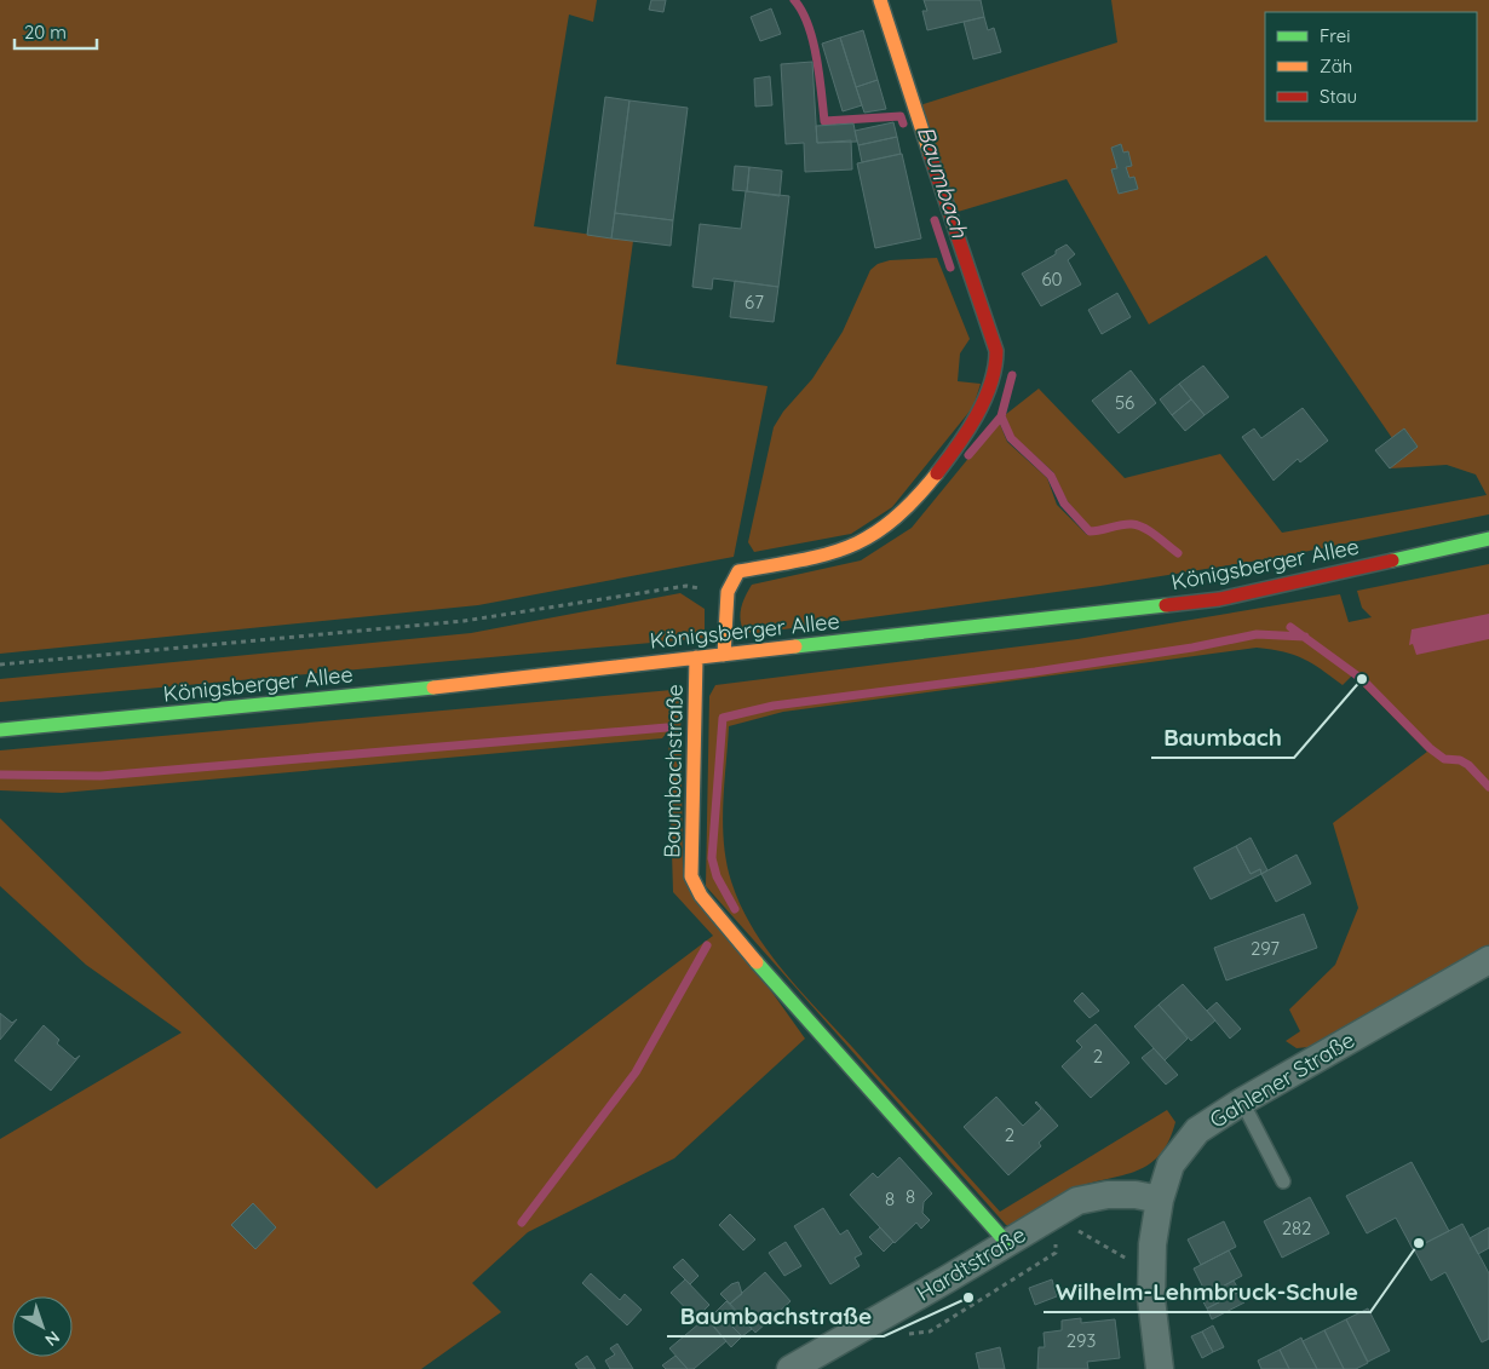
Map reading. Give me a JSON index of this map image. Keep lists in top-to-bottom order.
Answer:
{
  "streets": {
    "street": [
      "Königsberger Allee",
      "Baumbachstraße",
      "Gahlener Straße",
      "Hardtstraße"
    ]
  },
  "crossings": [
    ["Königsberger Allee", "Baumbachstraße"],
    ["Baumbachstraße", "Hardtstraße"],
    ["Gahlener Straße", "Hardtstraße"]
  ],
  "water": ["Baumbach"],
  "places": ["Baumbach", "Wilhelm-Lehmbruck-Schule", "Baumbachstraße"],
  "house_numbers": [
    "60",
    "67",
    "56",
    "297",
    "2",
    "2",
    "8",
    "8",
    "282",
    "293"
  ],
  "legend": ["Frei", "Zäh", "Stau"],
  "scale_bar": "20 m",
  "north": "bottom right"
}
